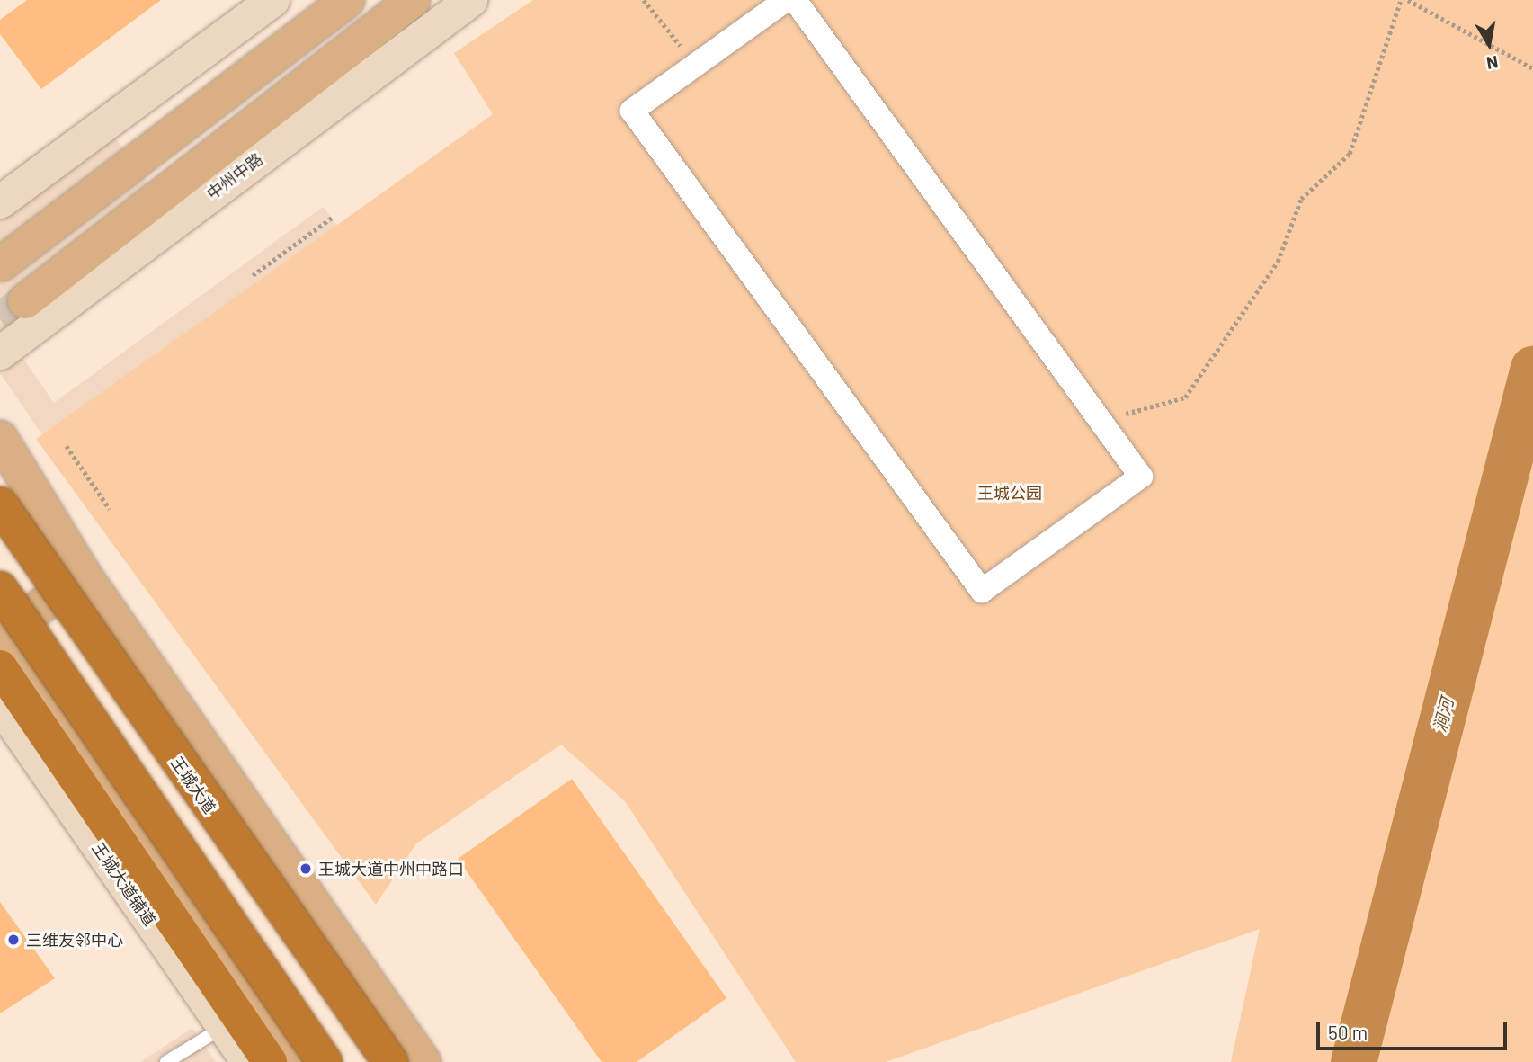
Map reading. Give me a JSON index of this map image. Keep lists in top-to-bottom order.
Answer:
{
  "streets": {
    "highway": ["王城大道"],
    "main road": ["中州中路", "王城大道辅道"]
  },
  "water": ["涧河"],
  "parks": ["王城公园"],
  "places": ["王城大道中州中路口", "三维友邻中心"],
  "scale_bar": "50 m",
  "north": "bottom"
}
